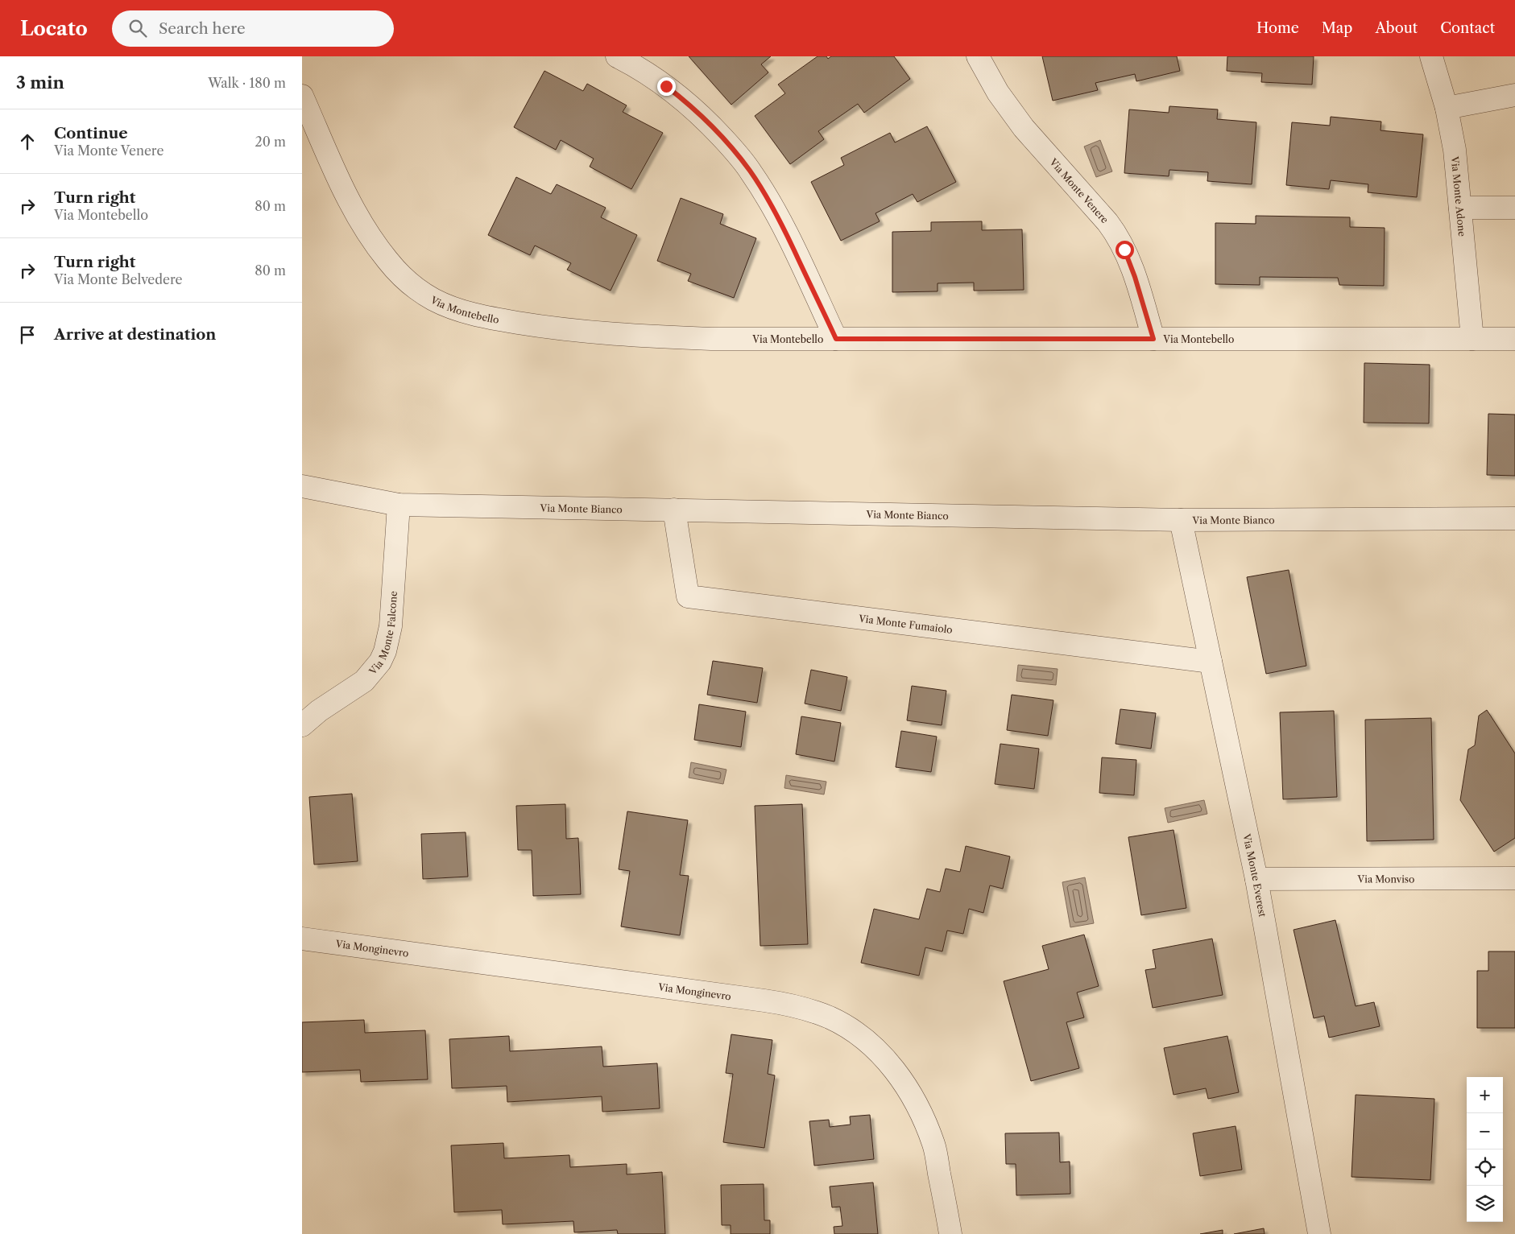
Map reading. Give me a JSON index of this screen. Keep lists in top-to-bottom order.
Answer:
{
  "streets": {
    "street": [
      "Via Monte Venere",
      "Via Monte Adone",
      "Via Montebello",
      "Via Monte Bianco",
      "Via Monte Fumaiolo",
      "Via Monte Falcone",
      "Via Monte Everest",
      "Via Monviso",
      "Via Monginevro"
    ]
  },
  "crossings": [
    ["Via Monte Venere", "Via Montebello"],
    ["Via Monte Adone", "Via Montebello"],
    ["Via Monte Bianco", "Via Monte Fumaiolo"],
    ["Via Monte Bianco", "Via Monte Falcone"],
    ["Via Monte Bianco", "Via Monte Everest"],
    ["Via Monte Fumaiolo", "Via Monte Everest"],
    ["Via Monte Everest", "Via Monviso"]
  ],
  "page": {
    "header": "Locato",
    "search": "Search here",
    "nav": [
      "Home",
      "Map",
      "About",
      "Contact"
    ],
    "heading": ["3 min", "Walk · 180 m"],
    "list": [
      ["Continue", "Via Monte Venere", "20 m"],
      ["Turn right", "Via Montebello", "80 m"],
      ["Turn right", "Via Monte Belvedere", "80 m"],
      "Arrive at destination"
    ],
    "map_buttons": ["+", "−"]
  }
}
